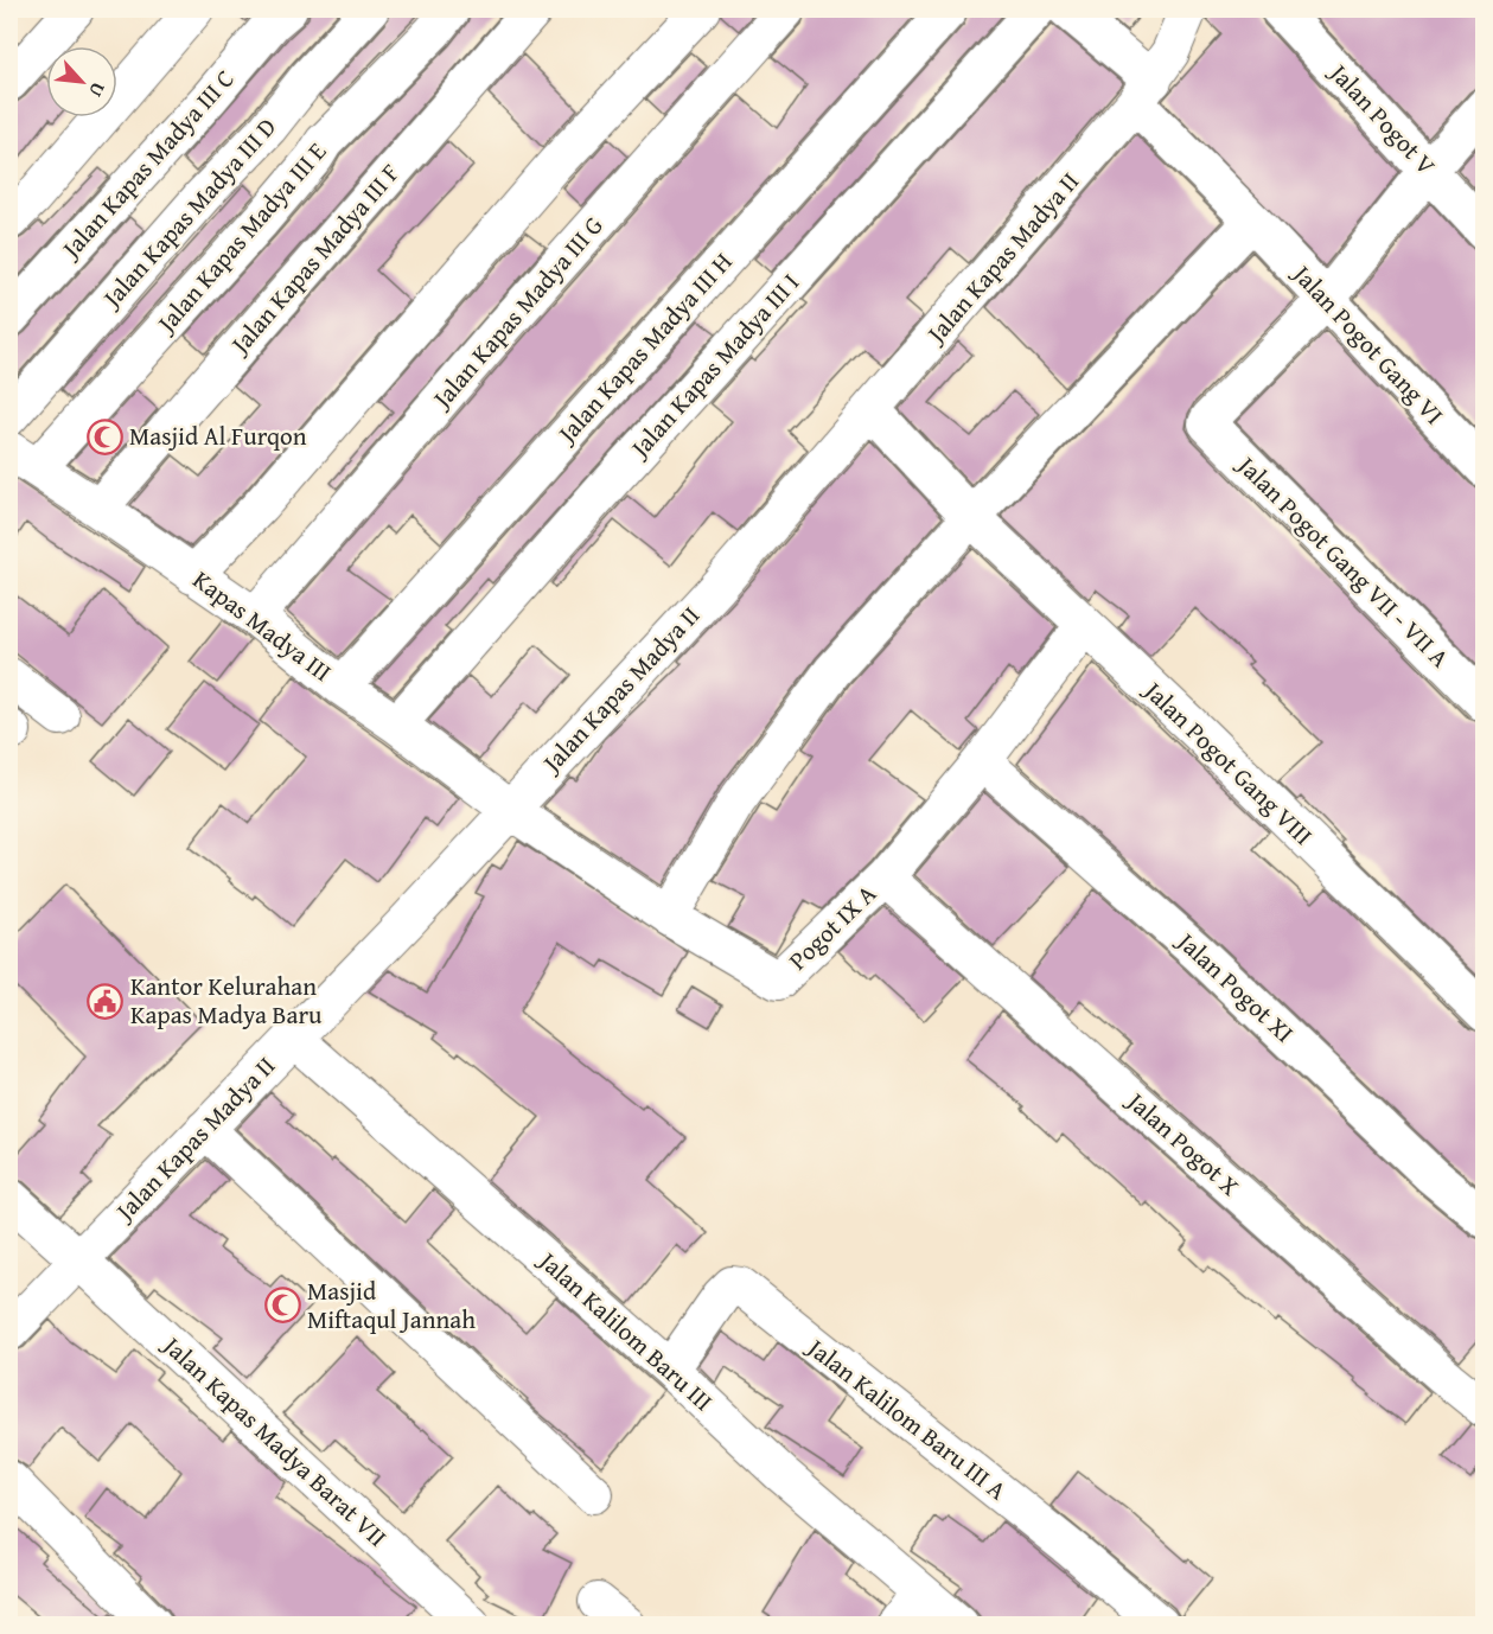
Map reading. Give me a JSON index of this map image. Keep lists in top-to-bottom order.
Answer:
{
  "streets": {
    "street": [
      "Jalan Pogot V",
      "Jalan Kapas Madya III C",
      "Jalan Kapas Madya III D",
      "Jalan Kapas Madya III E",
      "Jalan Kapas Madya II",
      "Jalan Kapas Madya III F",
      "Jalan Kapas Madya III G",
      "Jalan Pogot Gang VI",
      "Jalan Kapas Madya III H",
      "Jalan Kapas Madya III I",
      "Jalan Pogot Gang VII - VII A",
      "Kapas Madya III",
      "Jalan Pogot Gang VIII",
      "Pogot IX A",
      "Jalan Pogot XI",
      "Jalan Pogot X",
      "Jalan Kalilom Baru III",
      "Jalan Kalilom Baru III A",
      "Jalan Kapas Madya Barat VII"
    ]
  },
  "crossings": [
    ["Jalan Kapas Madya III E", "Kapas Madya III"],
    ["Jalan Kapas Madya II", "Jalan Pogot Gang VI"],
    ["Jalan Kapas Madya II", "Kapas Madya III"],
    ["Jalan Kapas Madya II", "Jalan Pogot Gang VIII"],
    ["Jalan Kapas Madya II", "Pogot IX A"],
    ["Jalan Kapas Madya II", "Jalan Kalilom Baru III"],
    ["Jalan Kapas Madya II", "Jalan Kapas Madya Barat VII"],
    ["Jalan Kapas Madya III F", "Kapas Madya III"],
    ["Jalan Kapas Madya III G", "Kapas Madya III"],
    ["Jalan Pogot Gang VI", "Jalan Pogot Gang VII - VII A"],
    ["Jalan Kapas Madya III H", "Kapas Madya III"],
    ["Jalan Kapas Madya III I", "Kapas Madya III"],
    ["Kapas Madya III", "Pogot IX A"],
    ["Jalan Pogot Gang VIII", "Pogot IX A"],
    ["Pogot IX A", "Jalan Pogot XI"],
    ["Pogot IX A", "Jalan Pogot X"],
    ["Jalan Kalilom Baru III", "Jalan Kalilom Baru III A"]
  ],
  "places": {
    "mosque": ["Masjid Al Furqon", "Masjid Miftaqul Jannah"],
    "public building": ["Kantor Kelurahan Kapas Madya Baru"]
  },
  "north": "bottom right"
}
